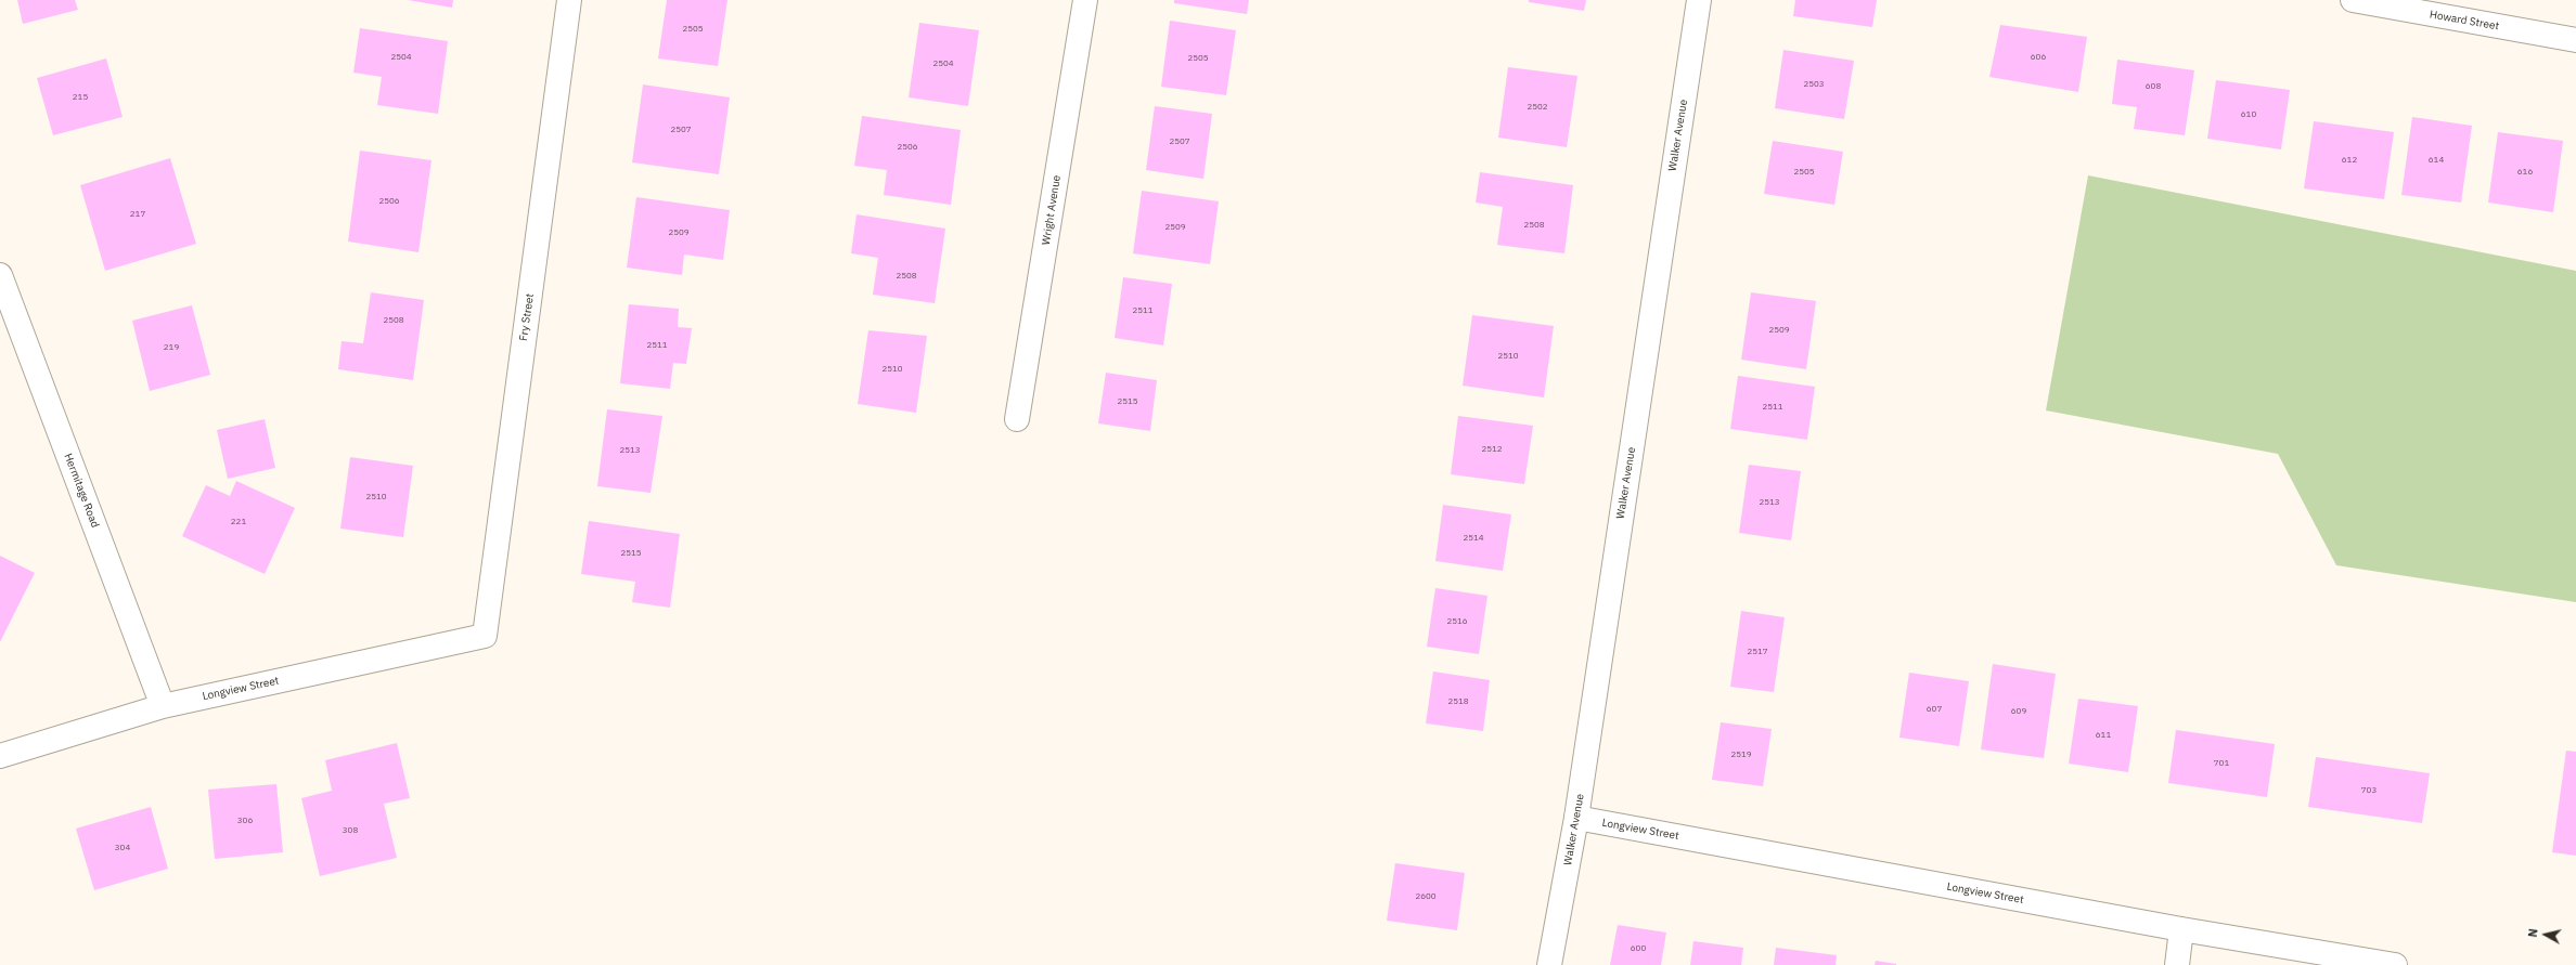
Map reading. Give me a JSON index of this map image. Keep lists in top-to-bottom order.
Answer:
{
  "streets": {
    "street": [
      "Howard Street",
      "Walker Avenue",
      "Wright Avenue",
      "Fry Street",
      "Hermitage Road",
      "Longview Street"
    ]
  },
  "crossings": [
    ["Walker Avenue", "Longview Street"],
    ["Fry Street", "Longview Street"],
    ["Hermitage Road", "Longview Street"]
  ],
  "house_numbers": [
    "2505",
    "2504",
    "606",
    "2505",
    "2504",
    "2503",
    "608",
    "215",
    "2502",
    "610",
    "2507",
    "2507",
    "2506",
    "612",
    "614",
    "2505",
    "616",
    "2506",
    "217",
    "2508",
    "2509",
    "2509",
    "2508",
    "2511",
    "2508",
    "2509",
    "2511",
    "219",
    "2510",
    "2510",
    "2515",
    "2511",
    "2512",
    "2513",
    "2510",
    "2513",
    "221",
    "2514",
    "2515",
    "2516",
    "2517",
    "2518",
    "607",
    "609",
    "611",
    "2519",
    "701",
    "703",
    "306",
    "308",
    "304",
    "2600",
    "600"
  ],
  "north": "left"
}
